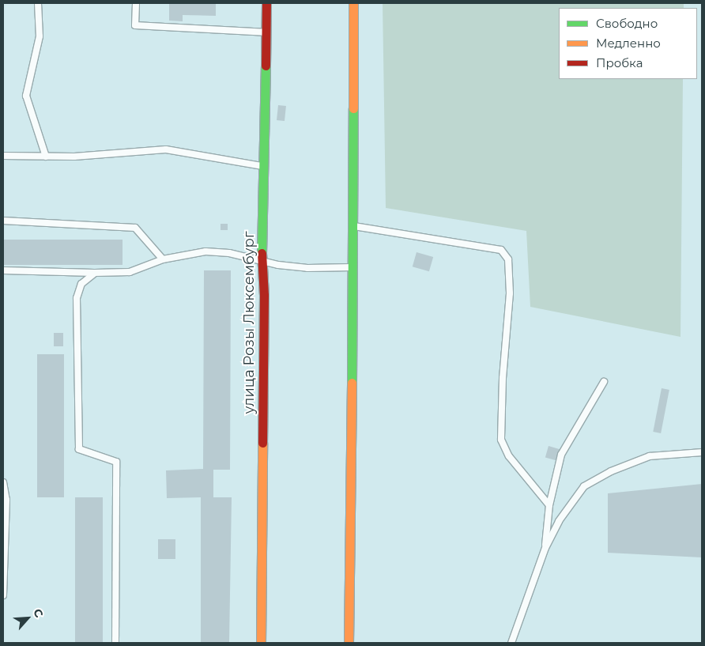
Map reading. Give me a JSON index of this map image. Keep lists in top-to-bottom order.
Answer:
{
  "streets": {
    "street": ["улица Розы Люксембург"]
  },
  "legend": ["Свободно", "Медленно", "Пробка"],
  "north": "top right"
}
